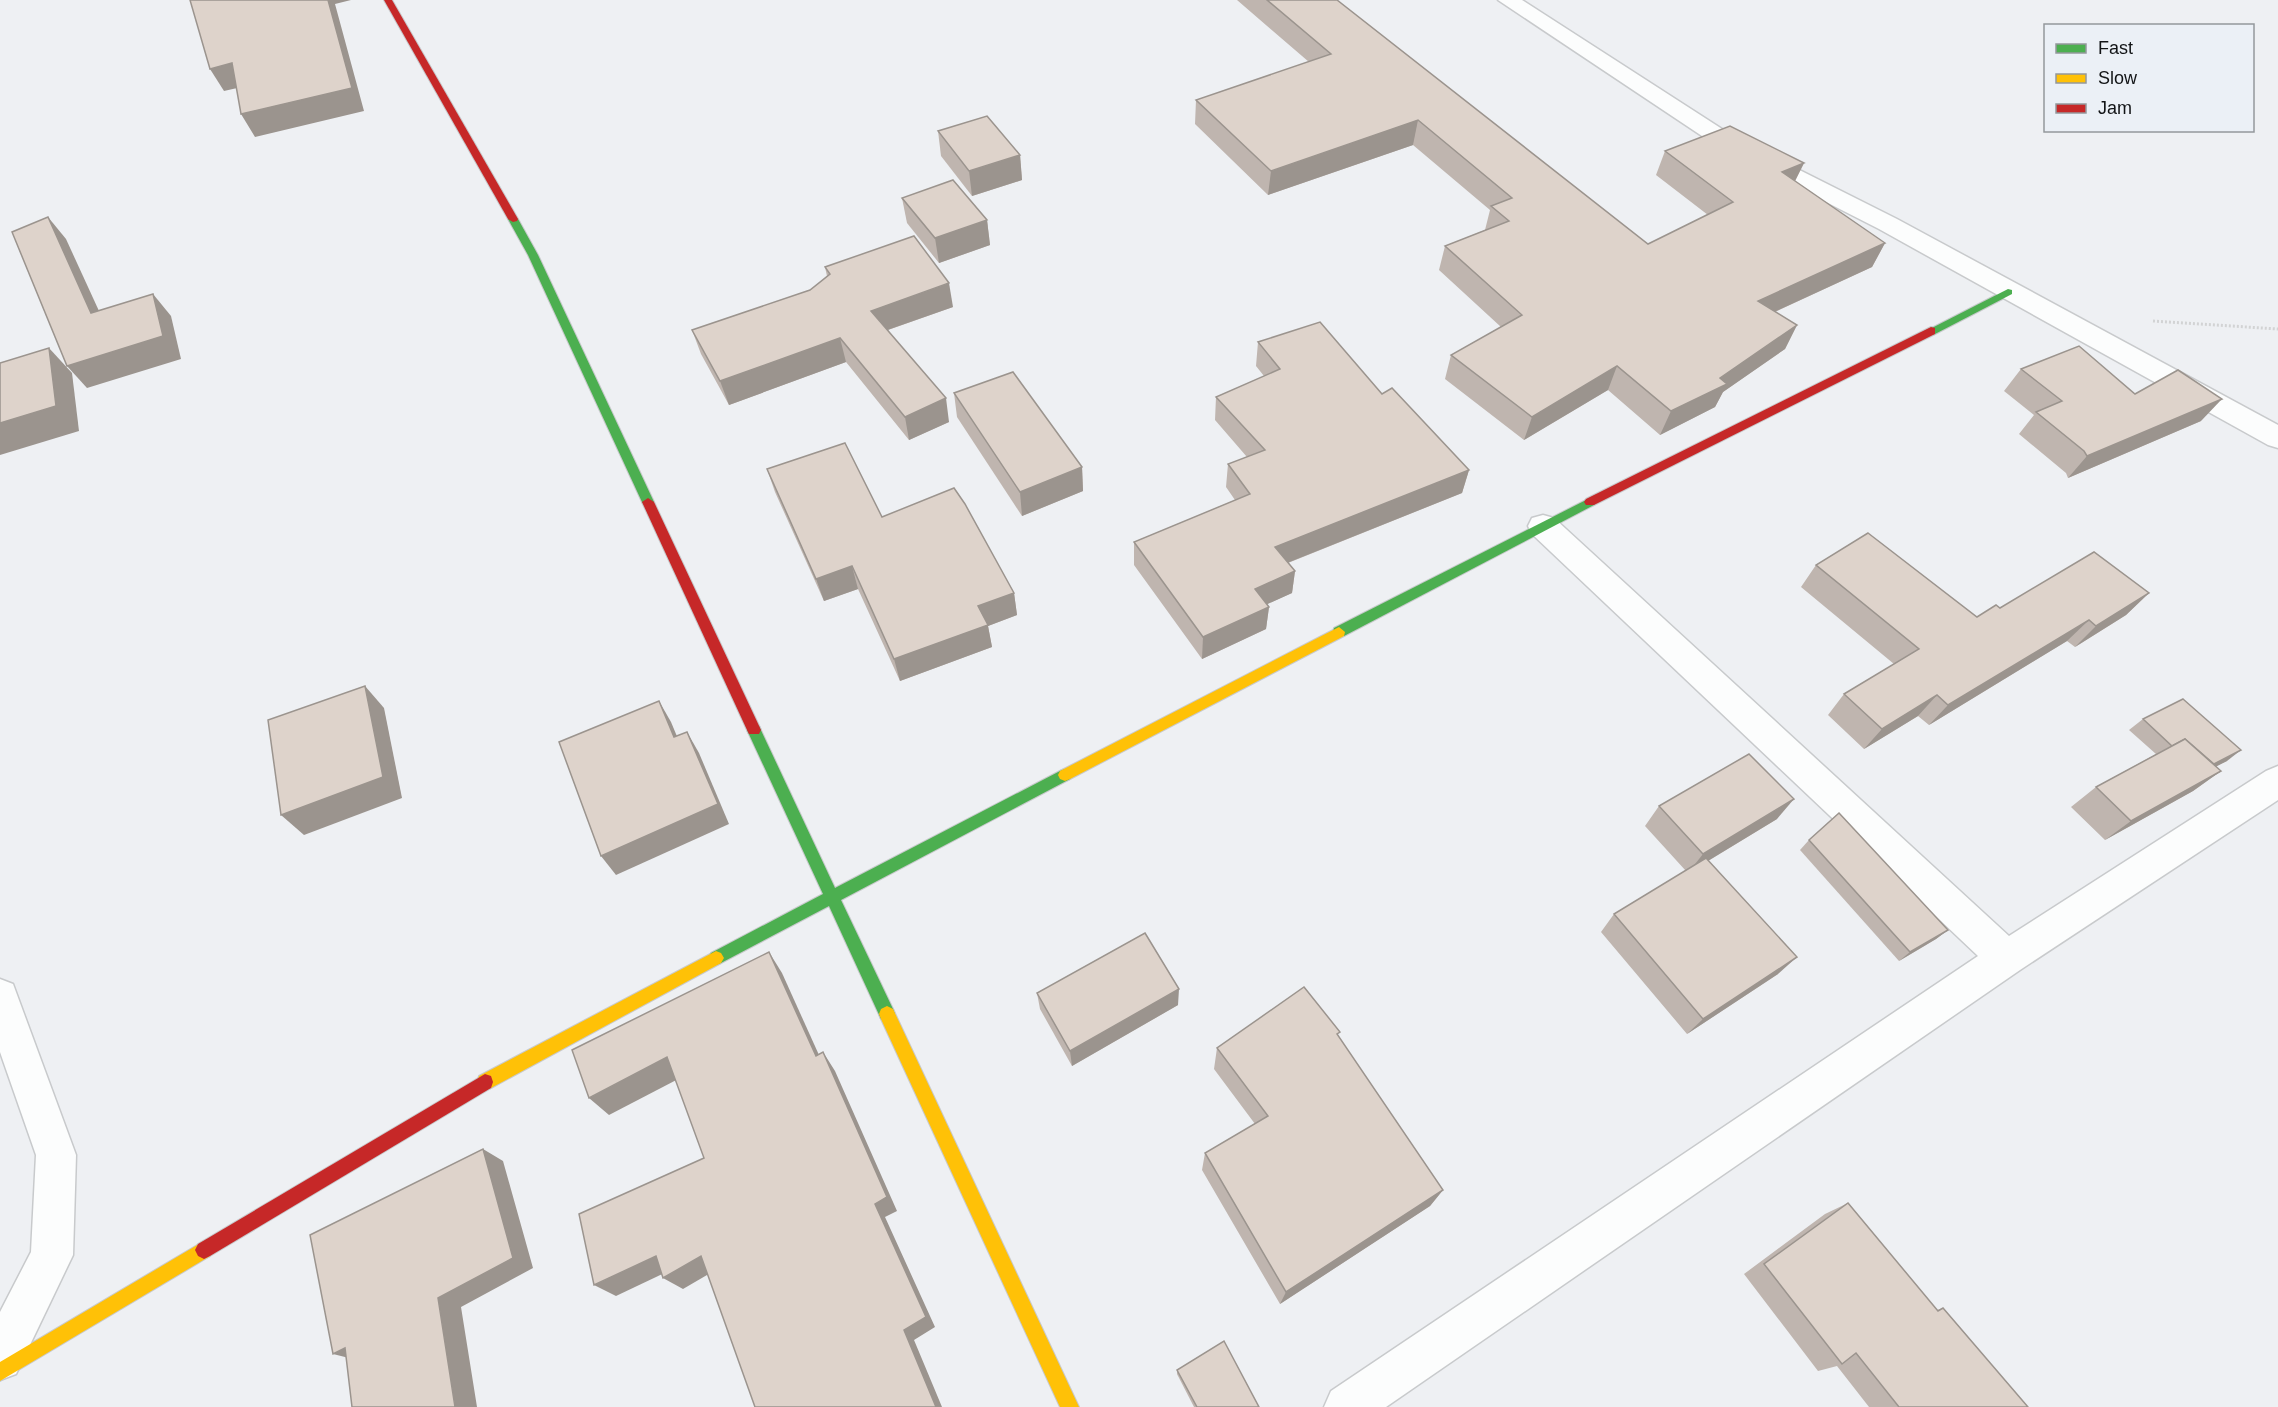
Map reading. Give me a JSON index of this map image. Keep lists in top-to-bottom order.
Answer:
{
  "legend": ["Fast", "Slow", "Jam"]
}
